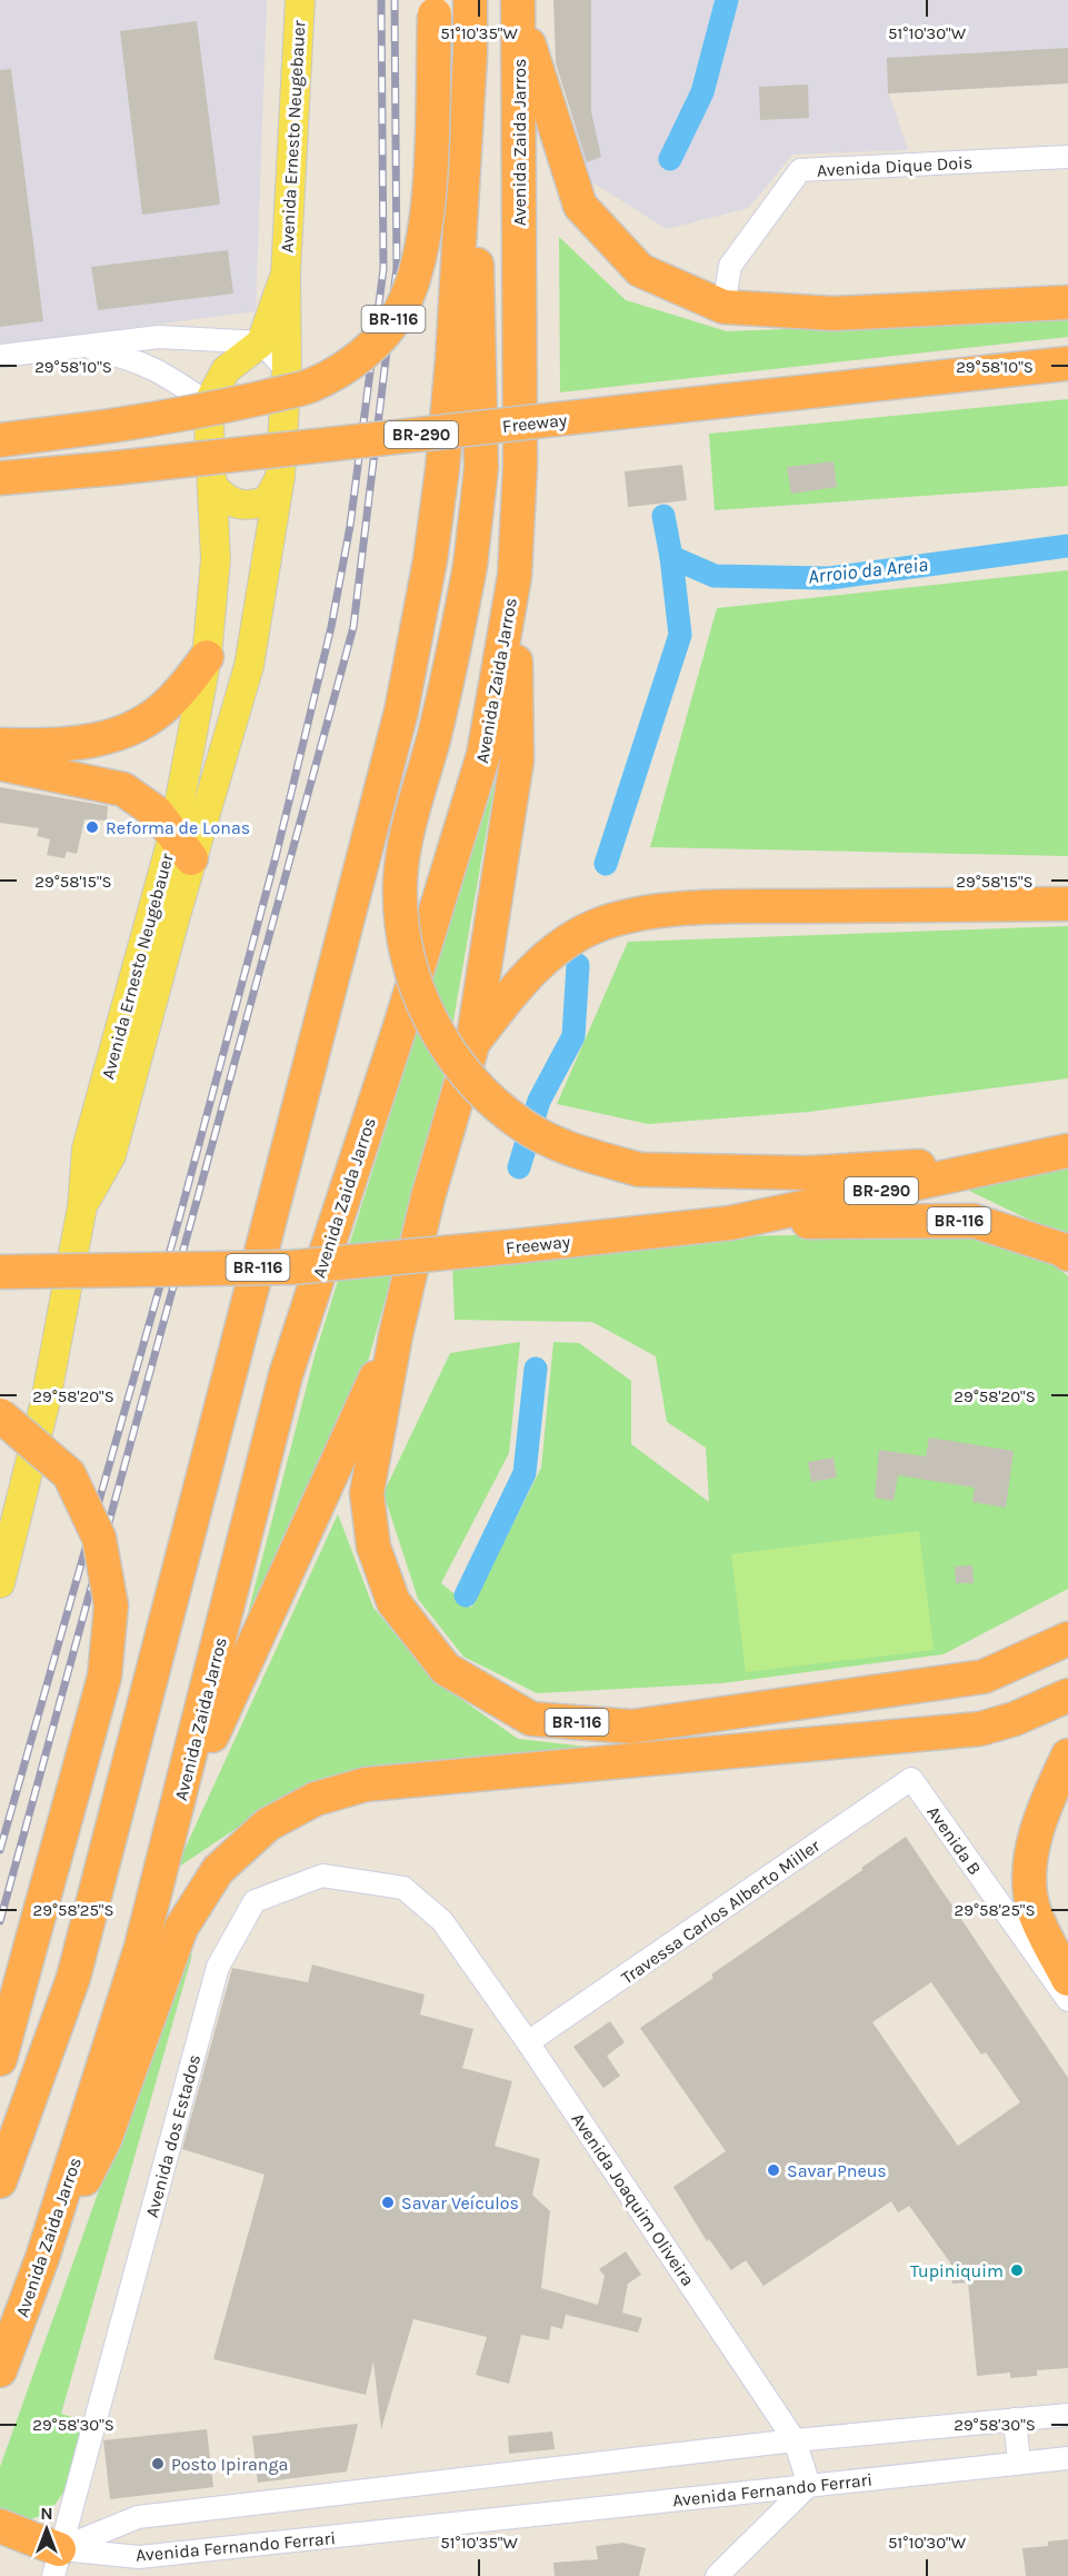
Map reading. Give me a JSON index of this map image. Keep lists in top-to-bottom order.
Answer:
{
  "streets": {
    "highway": [
      "Avenida Zaida Jarros",
      "BR-116",
      "Freeway",
      "BR-290"
    ],
    "main road": ["Avenida Ernesto Neugebauer"],
    "street": [
      "Avenida Dique Dois",
      "Avenida B",
      "Travessa Carlos Alberto Miller",
      "Avenida dos Estados",
      "Avenida Joaquim Oliveira",
      "Avenida Fernando Ferrari"
    ]
  },
  "crossings": [
    ["Avenida Zaida Jarros", "BR-116"],
    ["BR-116", "Freeway"],
    ["Avenida B", "Travessa Carlos Alberto Miller"],
    ["Travessa Carlos Alberto Miller", "Avenida Joaquim Oliveira"],
    ["Avenida dos Estados", "Avenida Joaquim Oliveira"],
    ["Avenida dos Estados", "Avenida Fernando Ferrari"],
    ["Avenida Joaquim Oliveira", "Avenida Fernando Ferrari"]
  ],
  "water": ["Arroio da Areia"],
  "places": [
    "Reforma de Lonas",
    "Savar Pneus",
    "Savar Veículos",
    "Tupiniquim",
    "Posto Ipiranga"
  ],
  "north": "top",
  "coordinates": [
    "51°10'35\"W",
    "51°10'30\"W",
    "29°58'10\"S",
    "29°58'15\"S",
    "29°58'20\"S",
    "29°58'25\"S",
    "29°58'30\"S"
  ]
}
